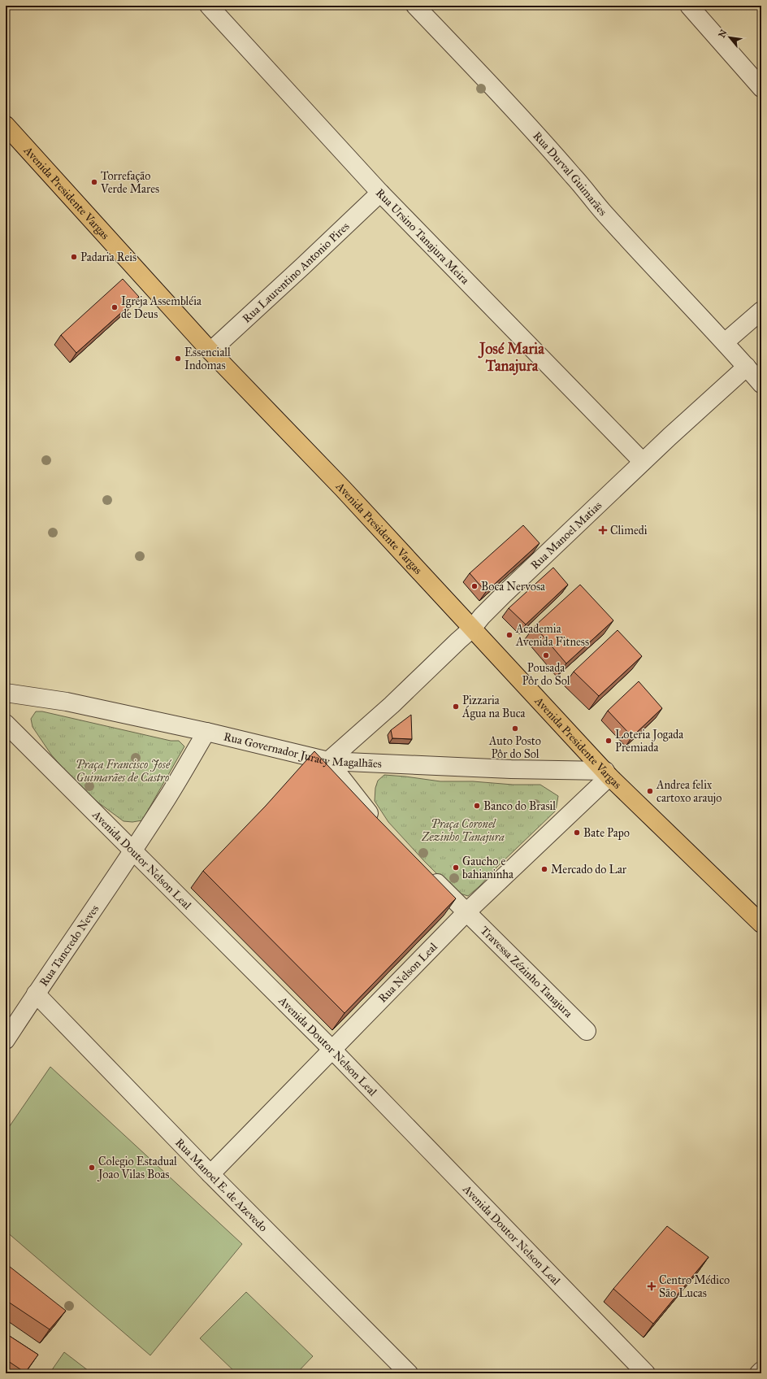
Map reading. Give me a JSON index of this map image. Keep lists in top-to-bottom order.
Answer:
{
  "streets": {
    "main road": ["Avenida Presidente Vargas"],
    "street": [
      "Rua Durval Guimarães",
      "Rua Ursino Tanajura Meira",
      "Rua Laurentino Antonio Pires",
      "Rua Manoel Matias",
      "Rua Governador Juracy Magalhães",
      "Avenida Doutor Nelson Leal",
      "Rua Tancredo Neves",
      "Travessa Zézinho Tanajura",
      "Rua Nelson Leal",
      "Rua Manoel E. de Azevedo"
    ]
  },
  "crossings": [
    ["Rua Durval Guimarães", "Rua Manoel Matias"],
    ["Avenida Presidente Vargas", "Rua Laurentino Antonio Pires"],
    ["Avenida Presidente Vargas", "Rua Manoel Matias"],
    ["Avenida Presidente Vargas", "Rua Governador Juracy Magalhães"],
    ["Avenida Presidente Vargas", "Rua Nelson Leal"],
    ["Rua Ursino Tanajura Meira", "Rua Laurentino Antonio Pires"],
    ["Rua Ursino Tanajura Meira", "Rua Manoel Matias"],
    ["Rua Manoel Matias", "Rua Governador Juracy Magalhães"],
    ["Rua Governador Juracy Magalhães", "Rua Tancredo Neves"],
    ["Rua Governador Juracy Magalhães", "Rua Nelson Leal"],
    ["Avenida Doutor Nelson Leal", "Rua Tancredo Neves"],
    ["Avenida Doutor Nelson Leal", "Rua Nelson Leal"],
    ["Rua Tancredo Neves", "Rua Manoel E. de Azevedo"],
    ["Travessa Zézinho Tanajura", "Rua Nelson Leal"],
    ["Rua Nelson Leal", "Rua Manoel E. de Azevedo"]
  ],
  "districts": ["José Maria Tanajura"],
  "parks": ["Praça Francisco José Guimarães de Castro", "Praça Coronel Zezinho Tanajura"],
  "places": {
    "other": [
      "Torrefação Verde Mares",
      "Padaria Reis",
      "Igreja Assembléia de Deus",
      "Essenciall Indomas",
      "Boca Nervosa",
      "Academia Avenida Fitness",
      "Pousada Pôr do Sol",
      "Pizzaria Água na Buca",
      "Auto Posto Pôr do Sol",
      "Loteria Jogada Premiada",
      "Andrea felix cartoxo araujo",
      "Banco do Brasil",
      "Bate Papo",
      "Gaucho e bahianinha",
      "Mercado do Lar",
      "Colegio Estadual Joao Vilas Boas"
    ],
    "health": ["Climedi", "Centro Médico São Lucas"]
  },
  "north": "top left"
}
